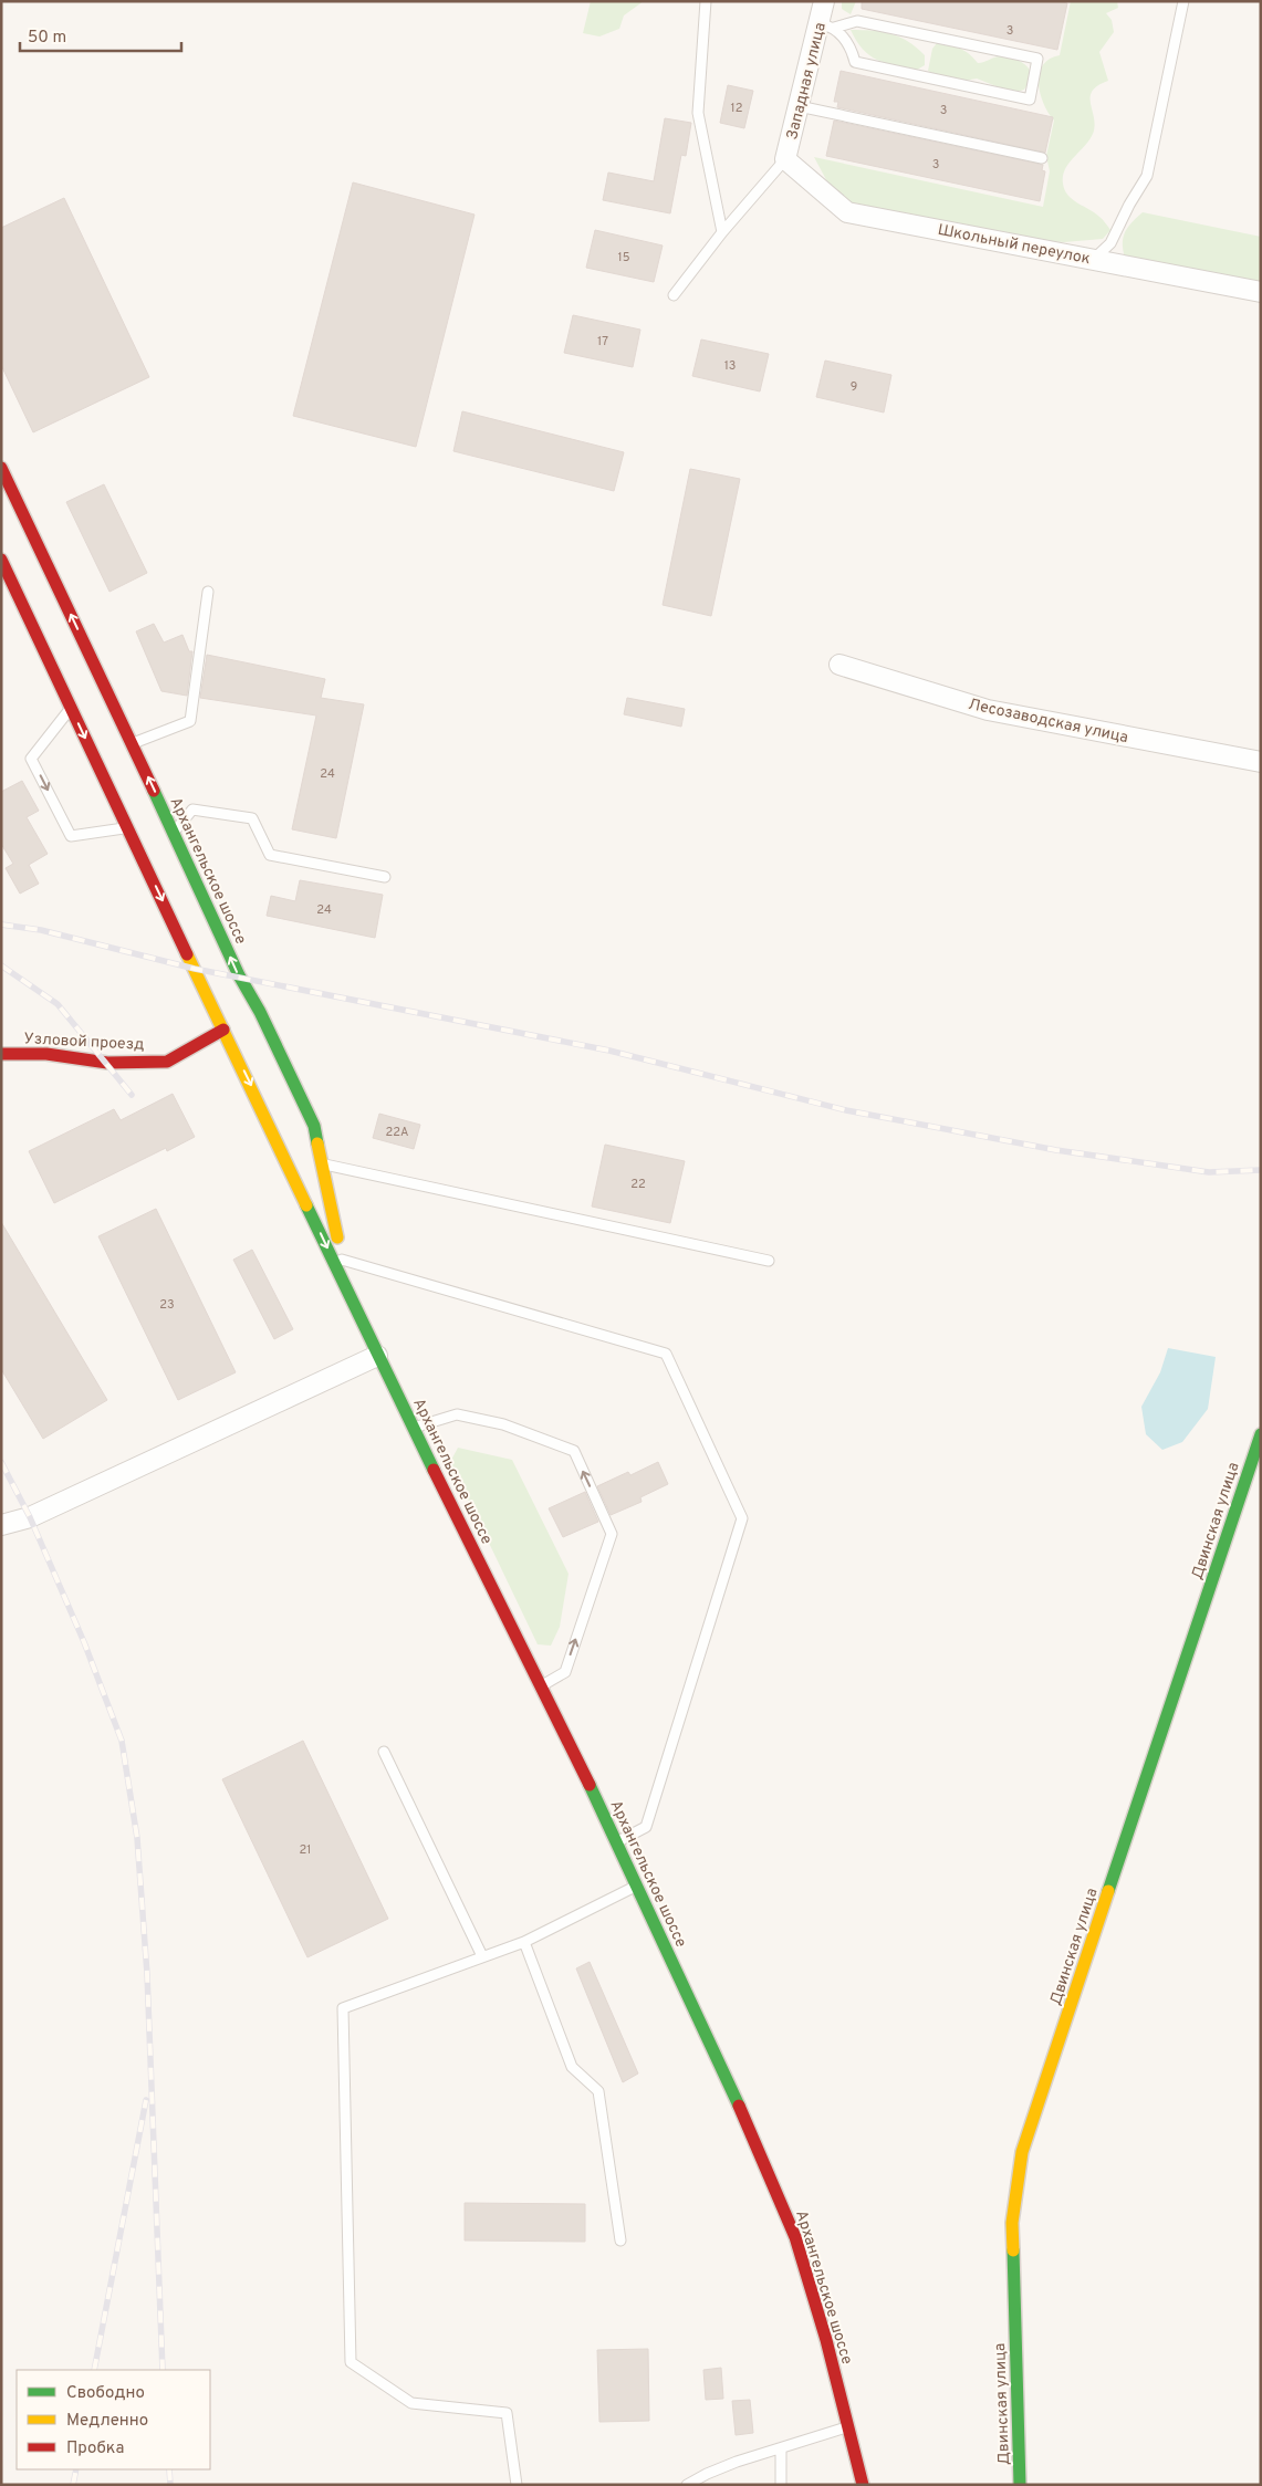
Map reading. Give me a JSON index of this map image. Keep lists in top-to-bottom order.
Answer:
{
  "streets": {
    "main road": ["Архангельское шоссе", "Узловой проезд", "Двинская улица"],
    "street": ["Западная улица", "Школьный переулок", "Лесозаводская улица"]
  },
  "crossings": [
    ["Западная улица", "Школьный переулок"],
    ["Архангельское шоссе", "Узловой проезд"]
  ],
  "house_numbers": [
    "3",
    "12",
    "3",
    "3",
    "15",
    "17",
    "13",
    "9",
    "24",
    "24",
    "22А",
    "22",
    "23",
    "21"
  ],
  "legend": ["Свободно", "Медленно", "Пробка"],
  "scale_bar": "50 m"
}
